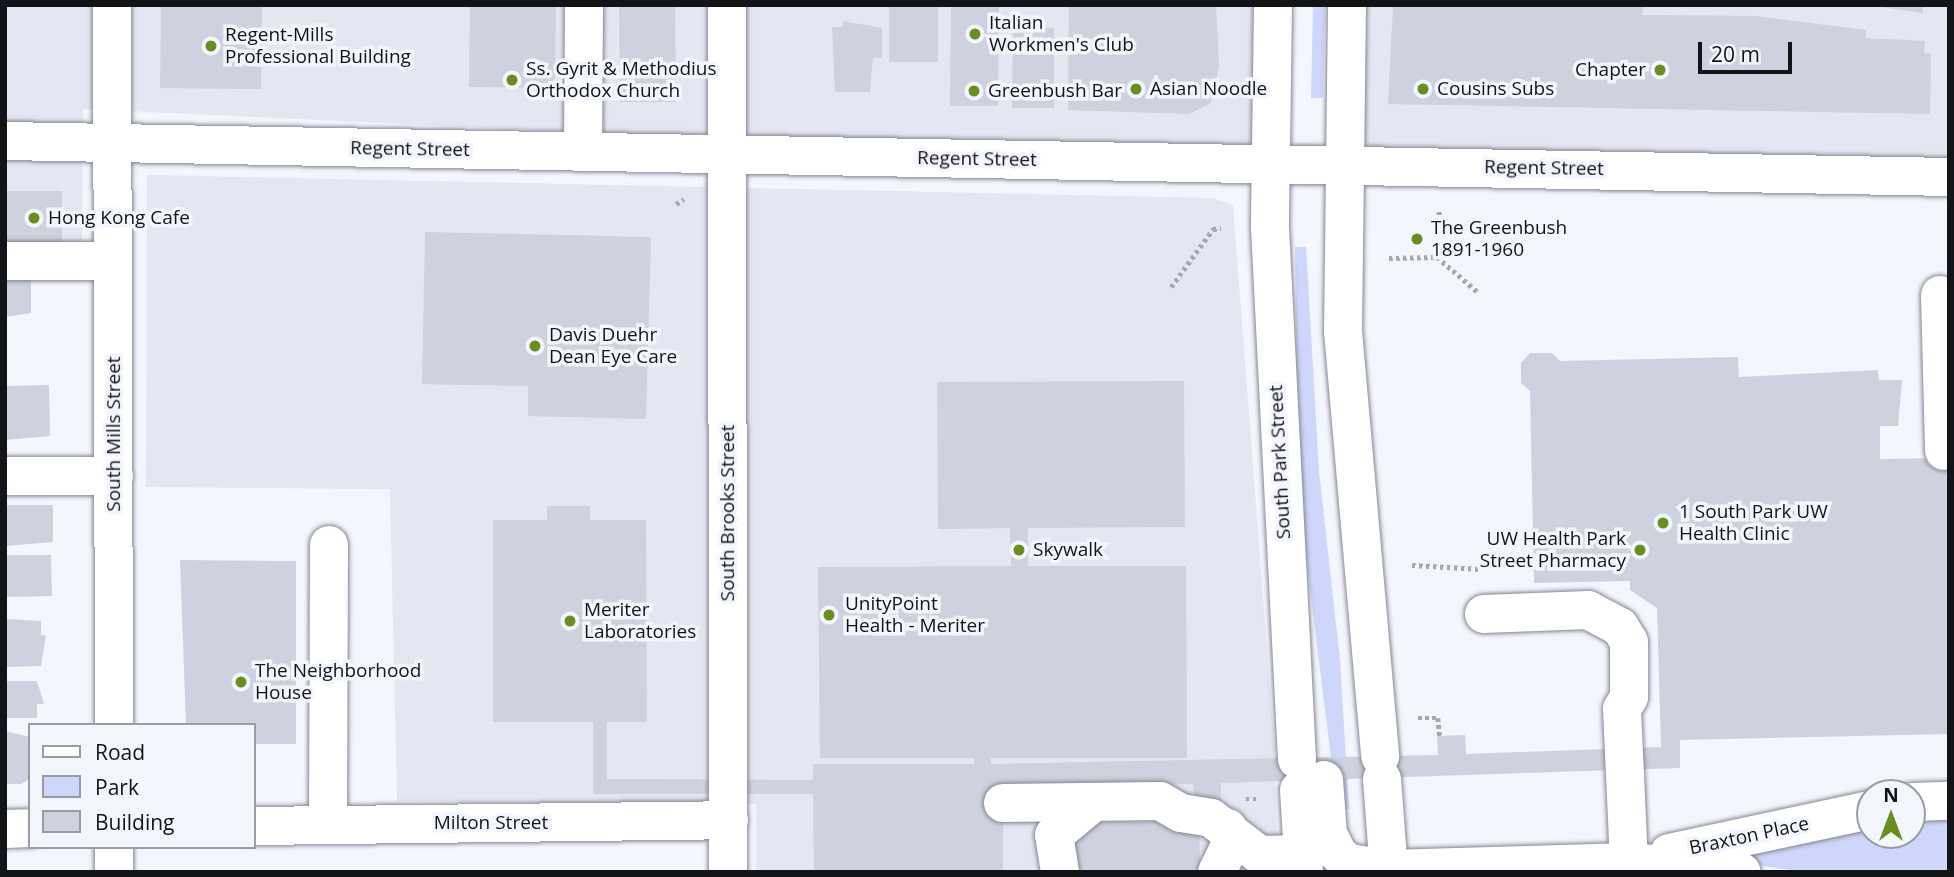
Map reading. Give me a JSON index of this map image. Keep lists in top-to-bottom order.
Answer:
{
  "streets": {
    "main road": [
      "Regent Street",
      "South Mills Street",
      "South Park Street",
      "South Brooks Street",
      "Milton Street",
      "Braxton Place"
    ]
  },
  "crossings": [
    ["Regent Street", "South Mills Street"],
    ["Regent Street", "South Park Street"],
    ["Regent Street", "South Brooks Street"],
    ["South Park Street", "Braxton Place"],
    ["South Brooks Street", "Milton Street"]
  ],
  "places": [
    "Italian Workmen's Club",
    "Regent-Mills Professional Building",
    "Chapter",
    "Ss. Gyrit & Methodius Orthodox Church",
    "Asian Noodle",
    "Cousins Subs",
    "Greenbush Bar",
    "Hong Kong Cafe",
    "The Greenbush 1891-1960",
    "Davis Duehr Dean Eye Care",
    "1 South Park UW Health Clinic",
    "Skywalk",
    "UW Health Park Street Pharmacy",
    "UnityPoint Health - Meriter",
    "Meriter Laboratories",
    "The Neighborhood House"
  ],
  "legend": ["Road", "Park", "Building"],
  "scale_bar": "20 m",
  "north": "top"
}
